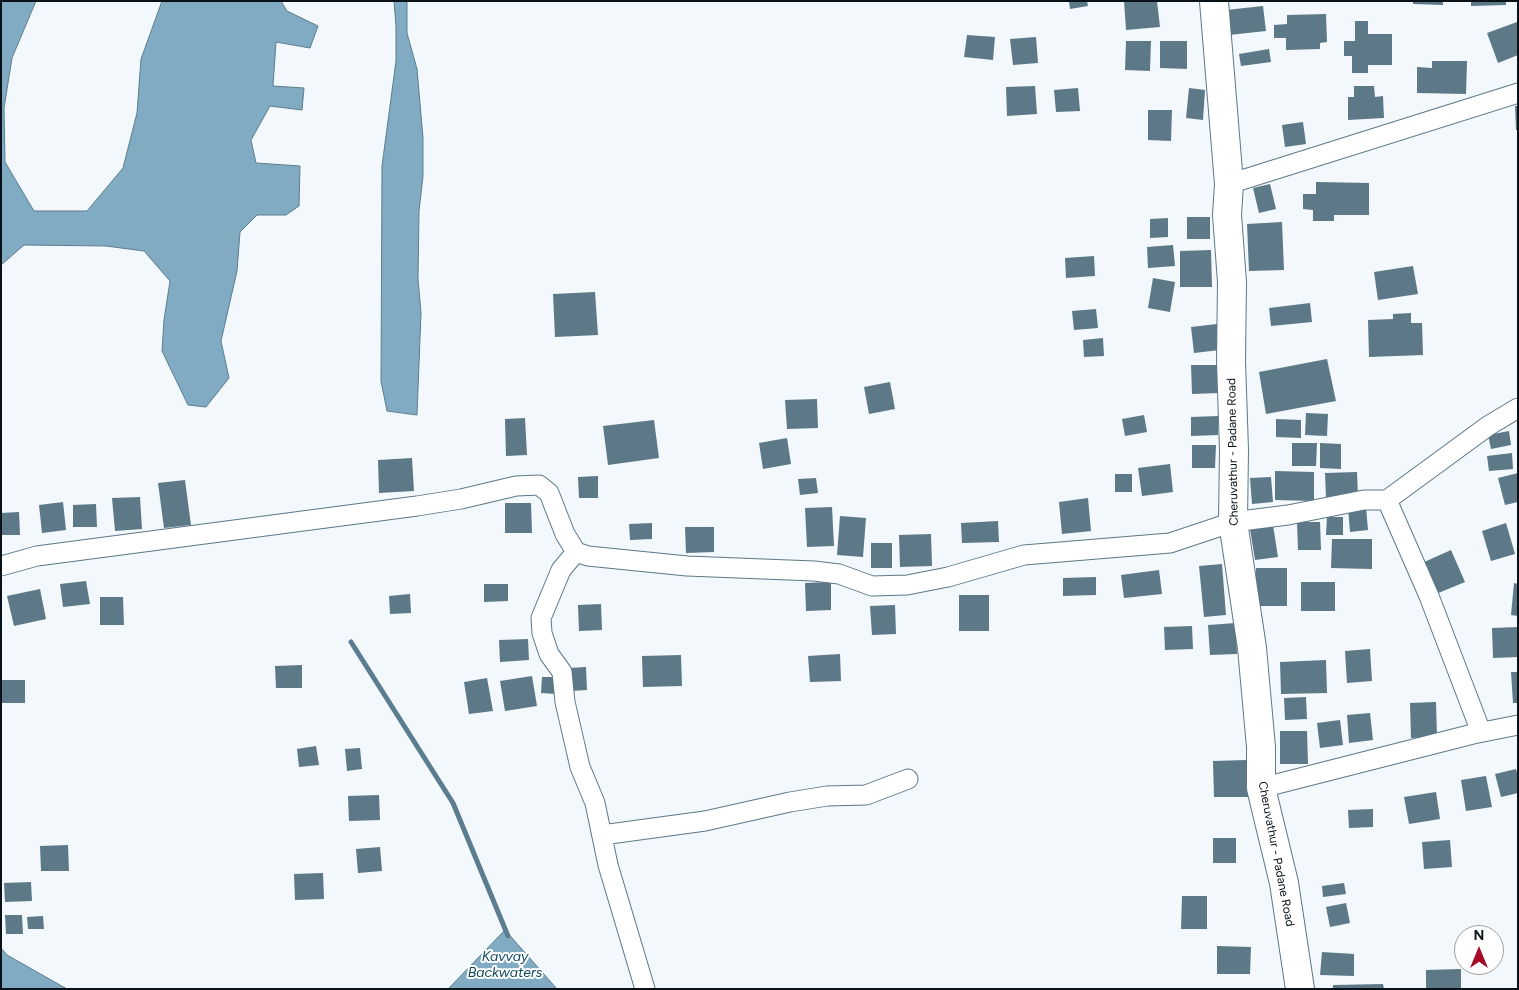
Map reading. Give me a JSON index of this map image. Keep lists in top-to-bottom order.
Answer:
{
  "streets": {
    "main road": ["Cheruvathur - Padane Road"]
  },
  "water": ["Kavvay Backwaters"],
  "north": "top"
}
